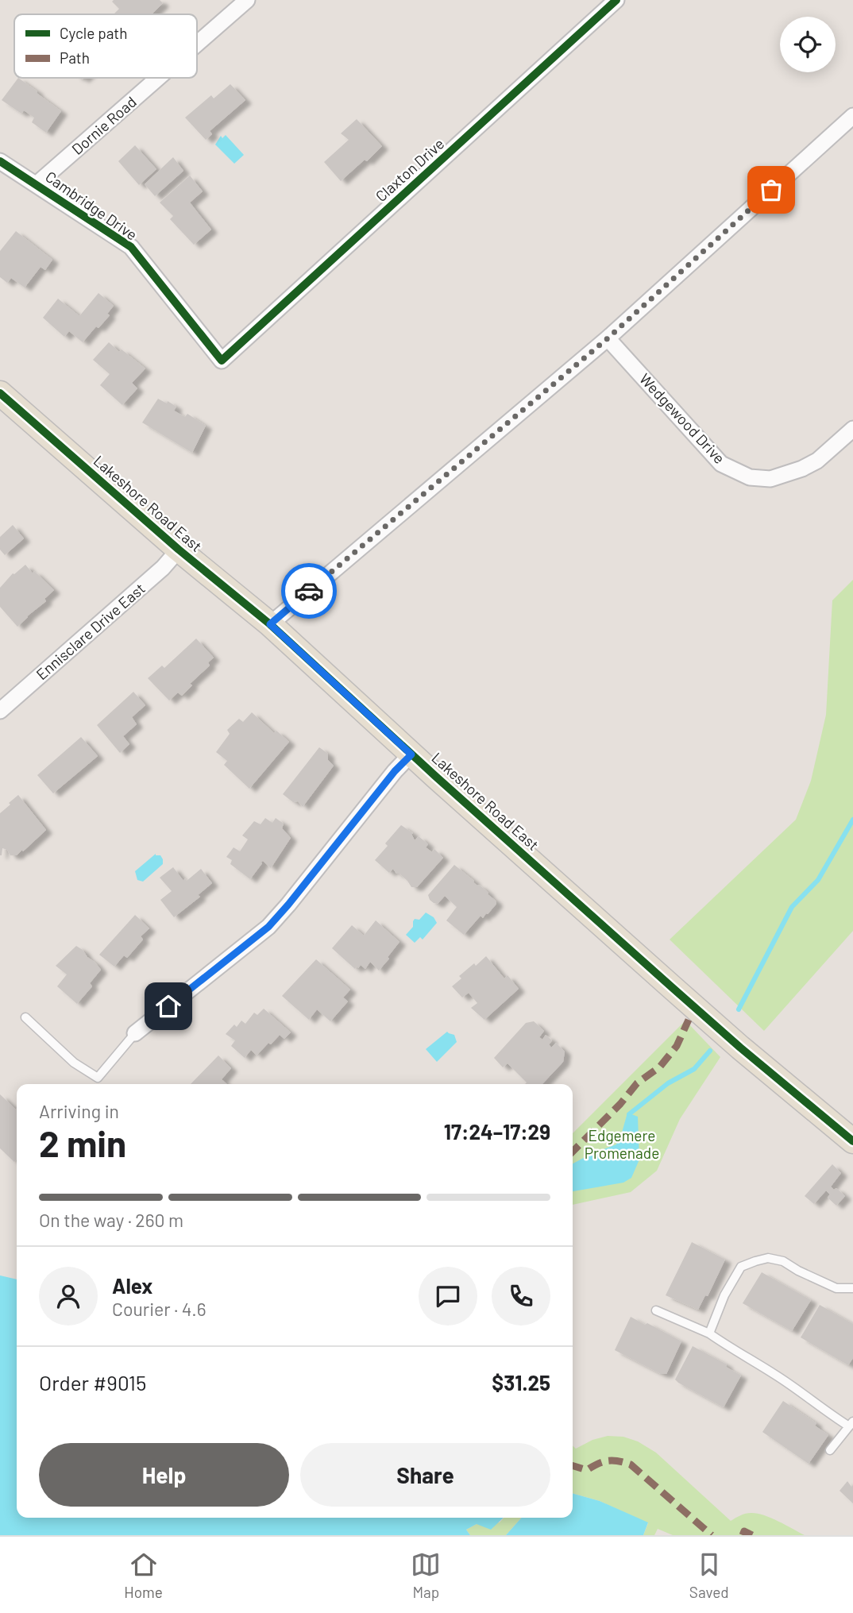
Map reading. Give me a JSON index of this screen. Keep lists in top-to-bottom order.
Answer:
{
  "streets": {
    "main road": ["Lakeshore Road East"],
    "street": [
      "Dornie Road",
      "Claxton Drive",
      "Cambridge Drive",
      "Wedgewood Drive",
      "Ennisclare Drive East"
    ]
  },
  "crossings": [
    ["Dornie Road", "Cambridge Drive"],
    ["Claxton Drive", "Cambridge Drive"],
    ["Lakeshore Road East", "Ennisclare Drive East"]
  ],
  "parks": ["Edgemere Promenade"],
  "legend": ["Cycle path", "Path"],
  "page": {
    "heading": ["2 min", "Arriving in", "17:24–17:29"],
    "panel": [
      "Alex",
      "Courier · 4.6",
      "Order #9015",
      "$31.25"
    ],
    "bar": "On the way · 260 m",
    "buttons": ["Help", "Share"],
    "tabs": ["Home", "Map", "Saved"]
  }
}
